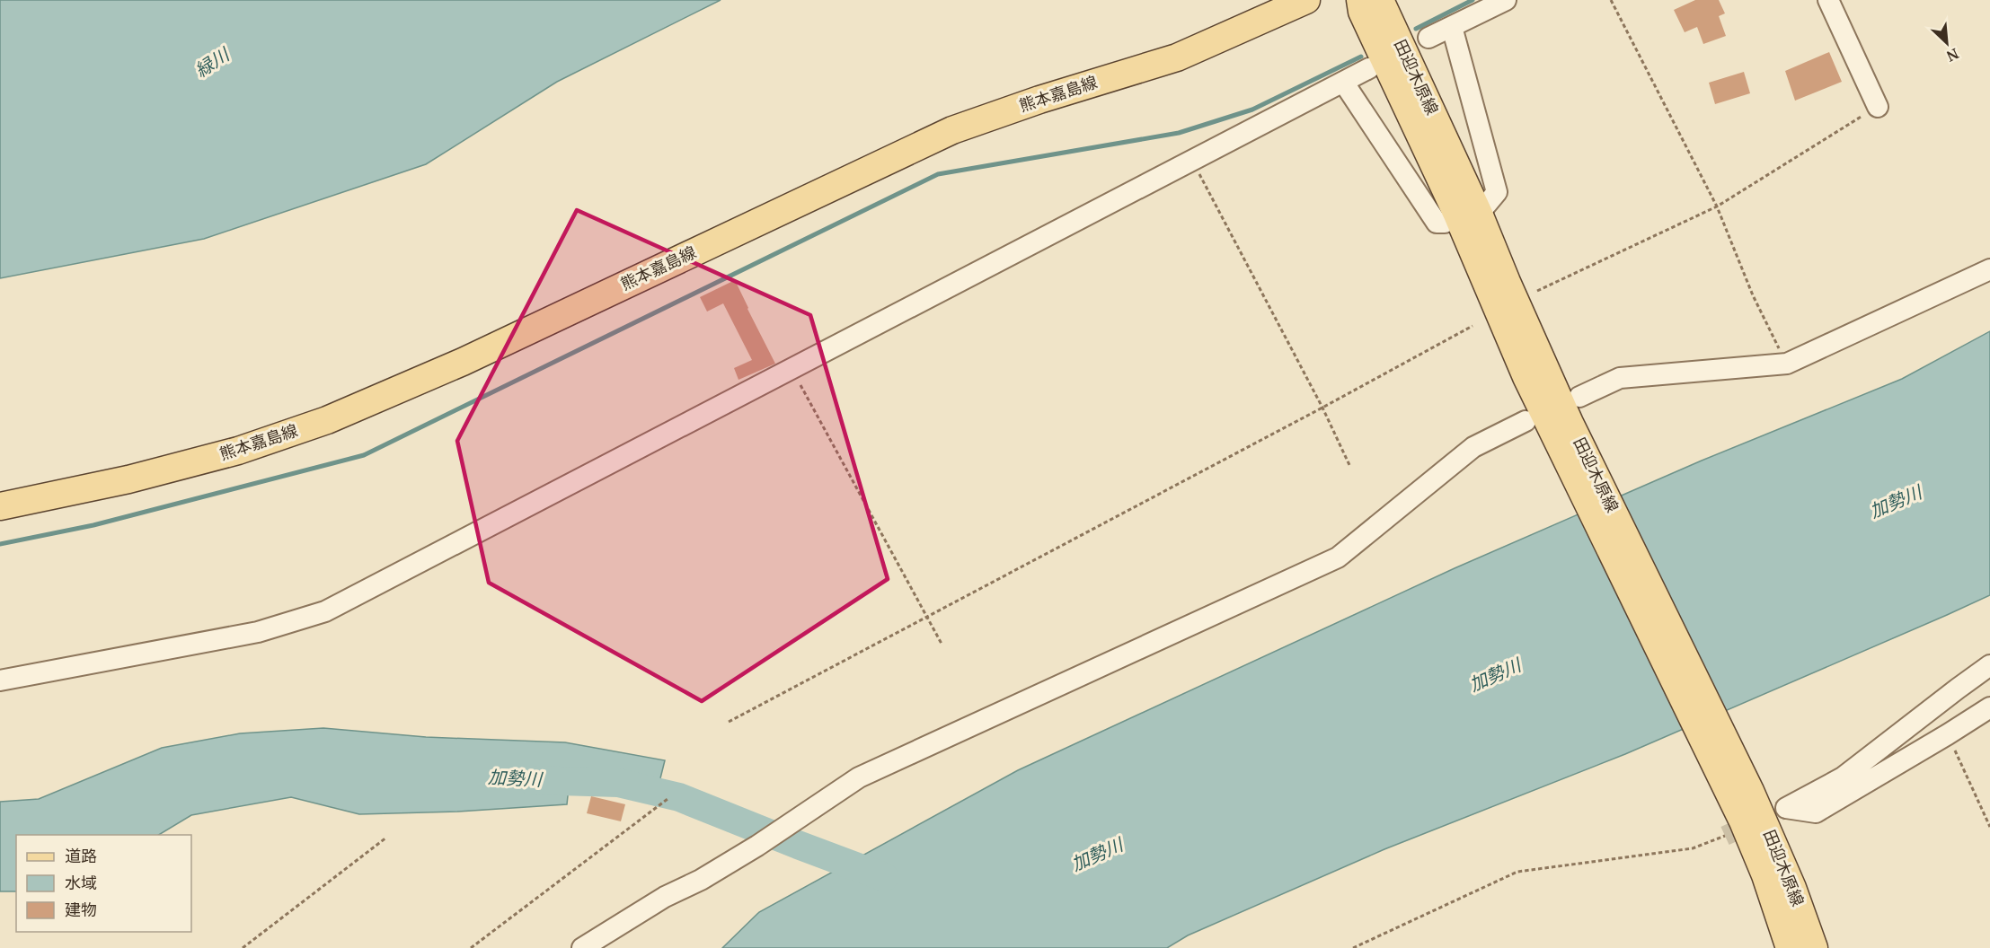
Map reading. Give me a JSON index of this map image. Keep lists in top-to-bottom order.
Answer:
{
  "streets": {
    "main road": ["田迎木原線", "熊本嘉島線"]
  },
  "water": ["緑川", "加勢川"],
  "legend": ["道路", "水域", "建物"],
  "north": "bottom right"
}
